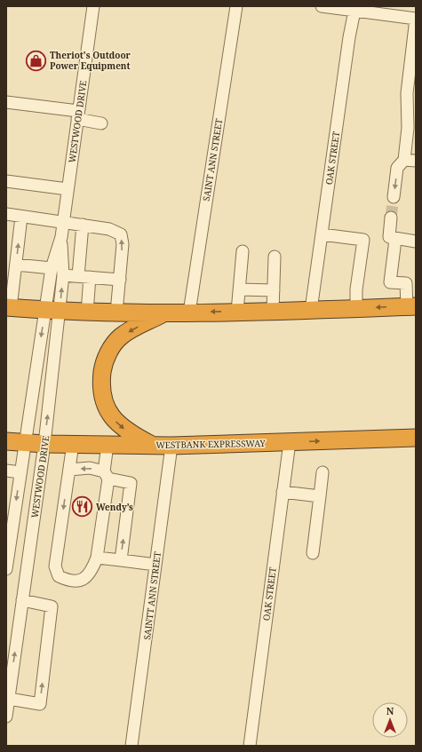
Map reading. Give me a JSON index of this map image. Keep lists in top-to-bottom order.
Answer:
{
  "streets": {
    "highway": ["WESTBANK EXPRESSWAY"],
    "street": [
      "WESTWOOD DRIVE",
      "OAK STREET",
      "SAINT ANN STREET",
      "SAINTT ANN STREET"
    ]
  },
  "crossings": [
    ["WESTWOOD DRIVE", "WESTBANK EXPRESSWAY"],
    ["OAK STREET", "WESTBANK EXPRESSWAY"],
    ["WESTBANK EXPRESSWAY", "SAINTT ANN STREET"]
  ],
  "places": {
    "shop": ["Theriot's Outdoor Power Equipment"],
    "restaurant": ["Wendy’s"]
  },
  "north": "top"
}
